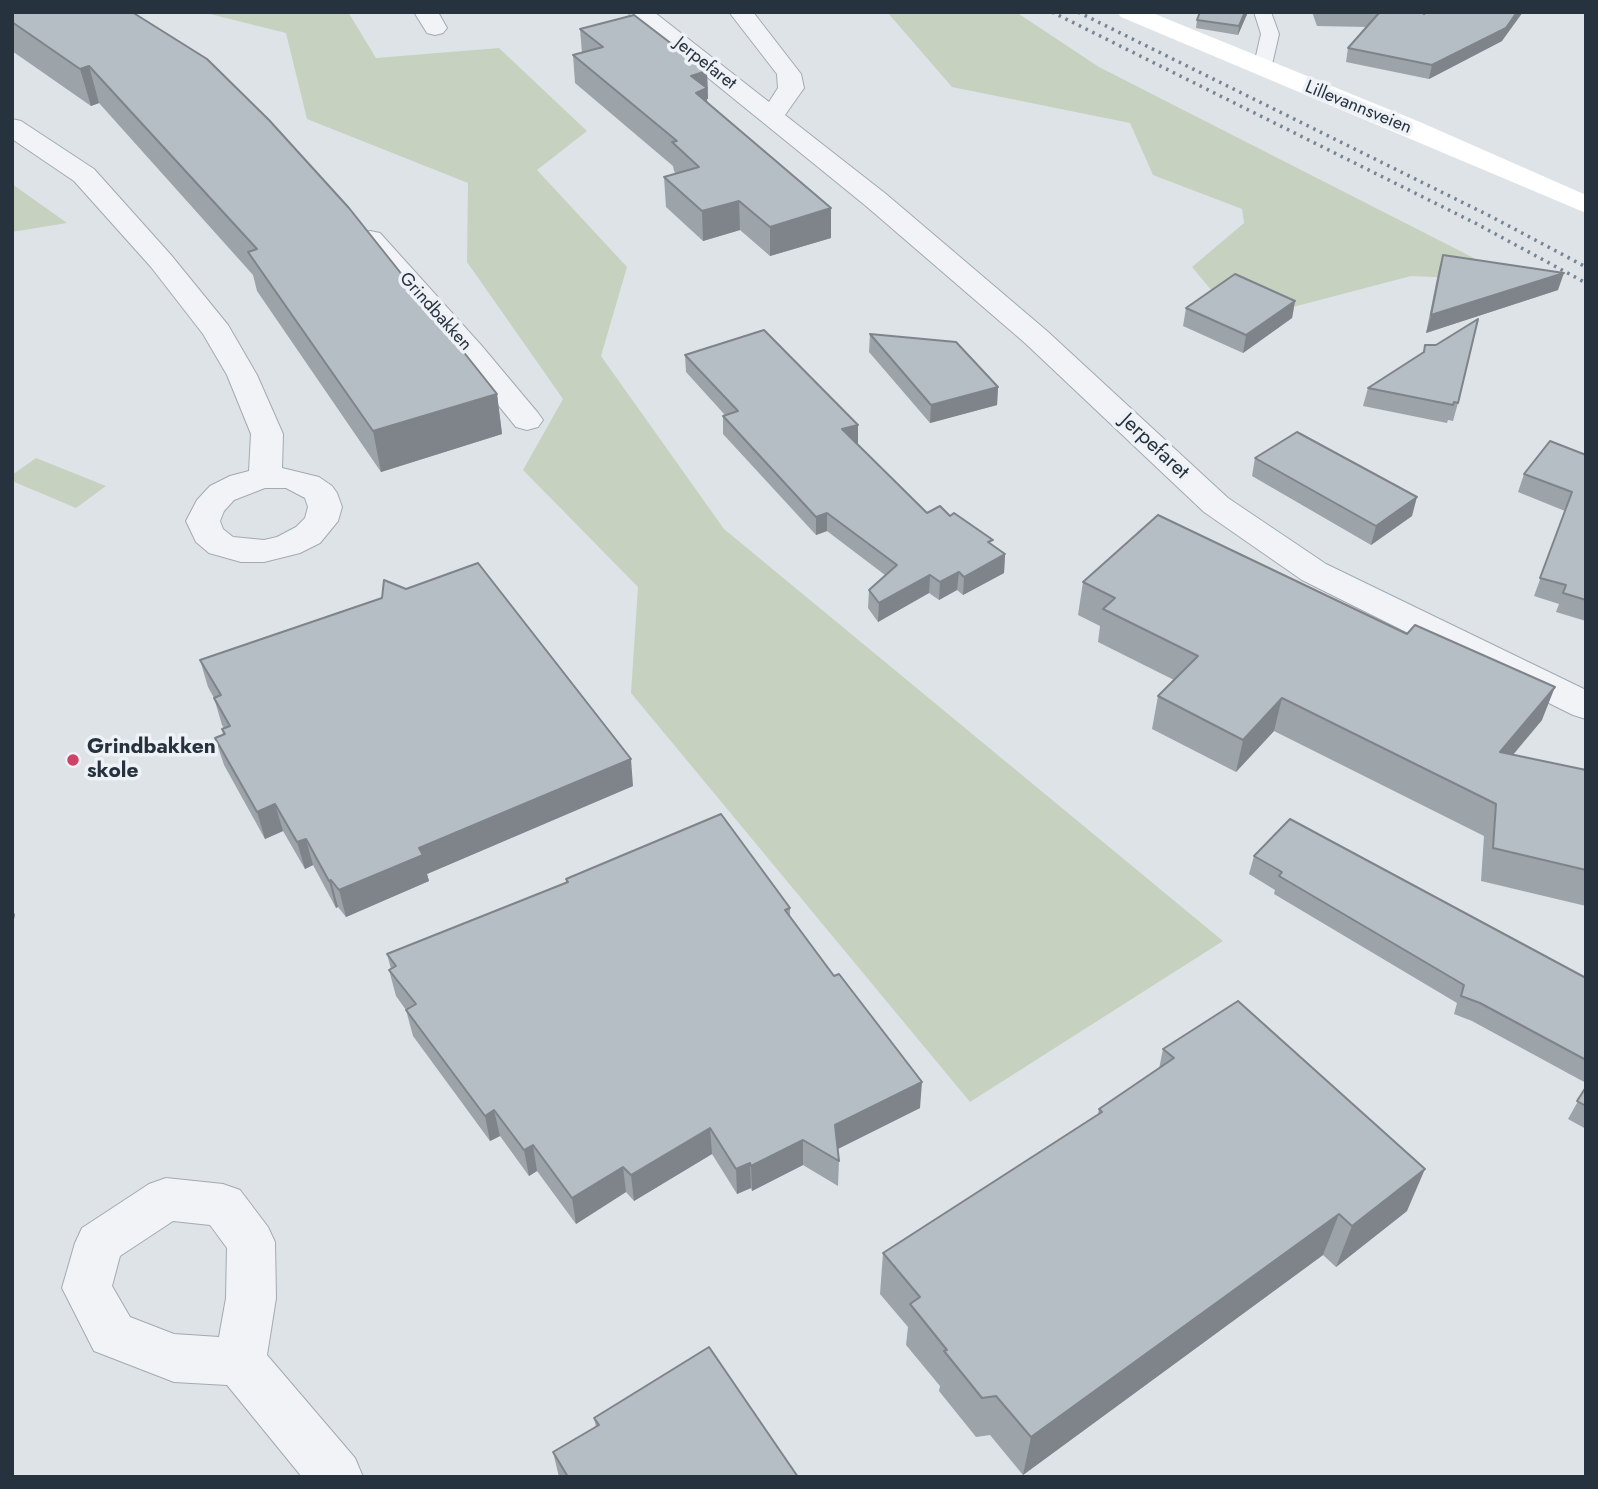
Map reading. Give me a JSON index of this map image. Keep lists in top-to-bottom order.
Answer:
{
  "streets": {
    "street": ["Jerpefaret", "Lillevannsveien", "Grindbakken"]
  },
  "places": ["Grindbakken skole"]
}
